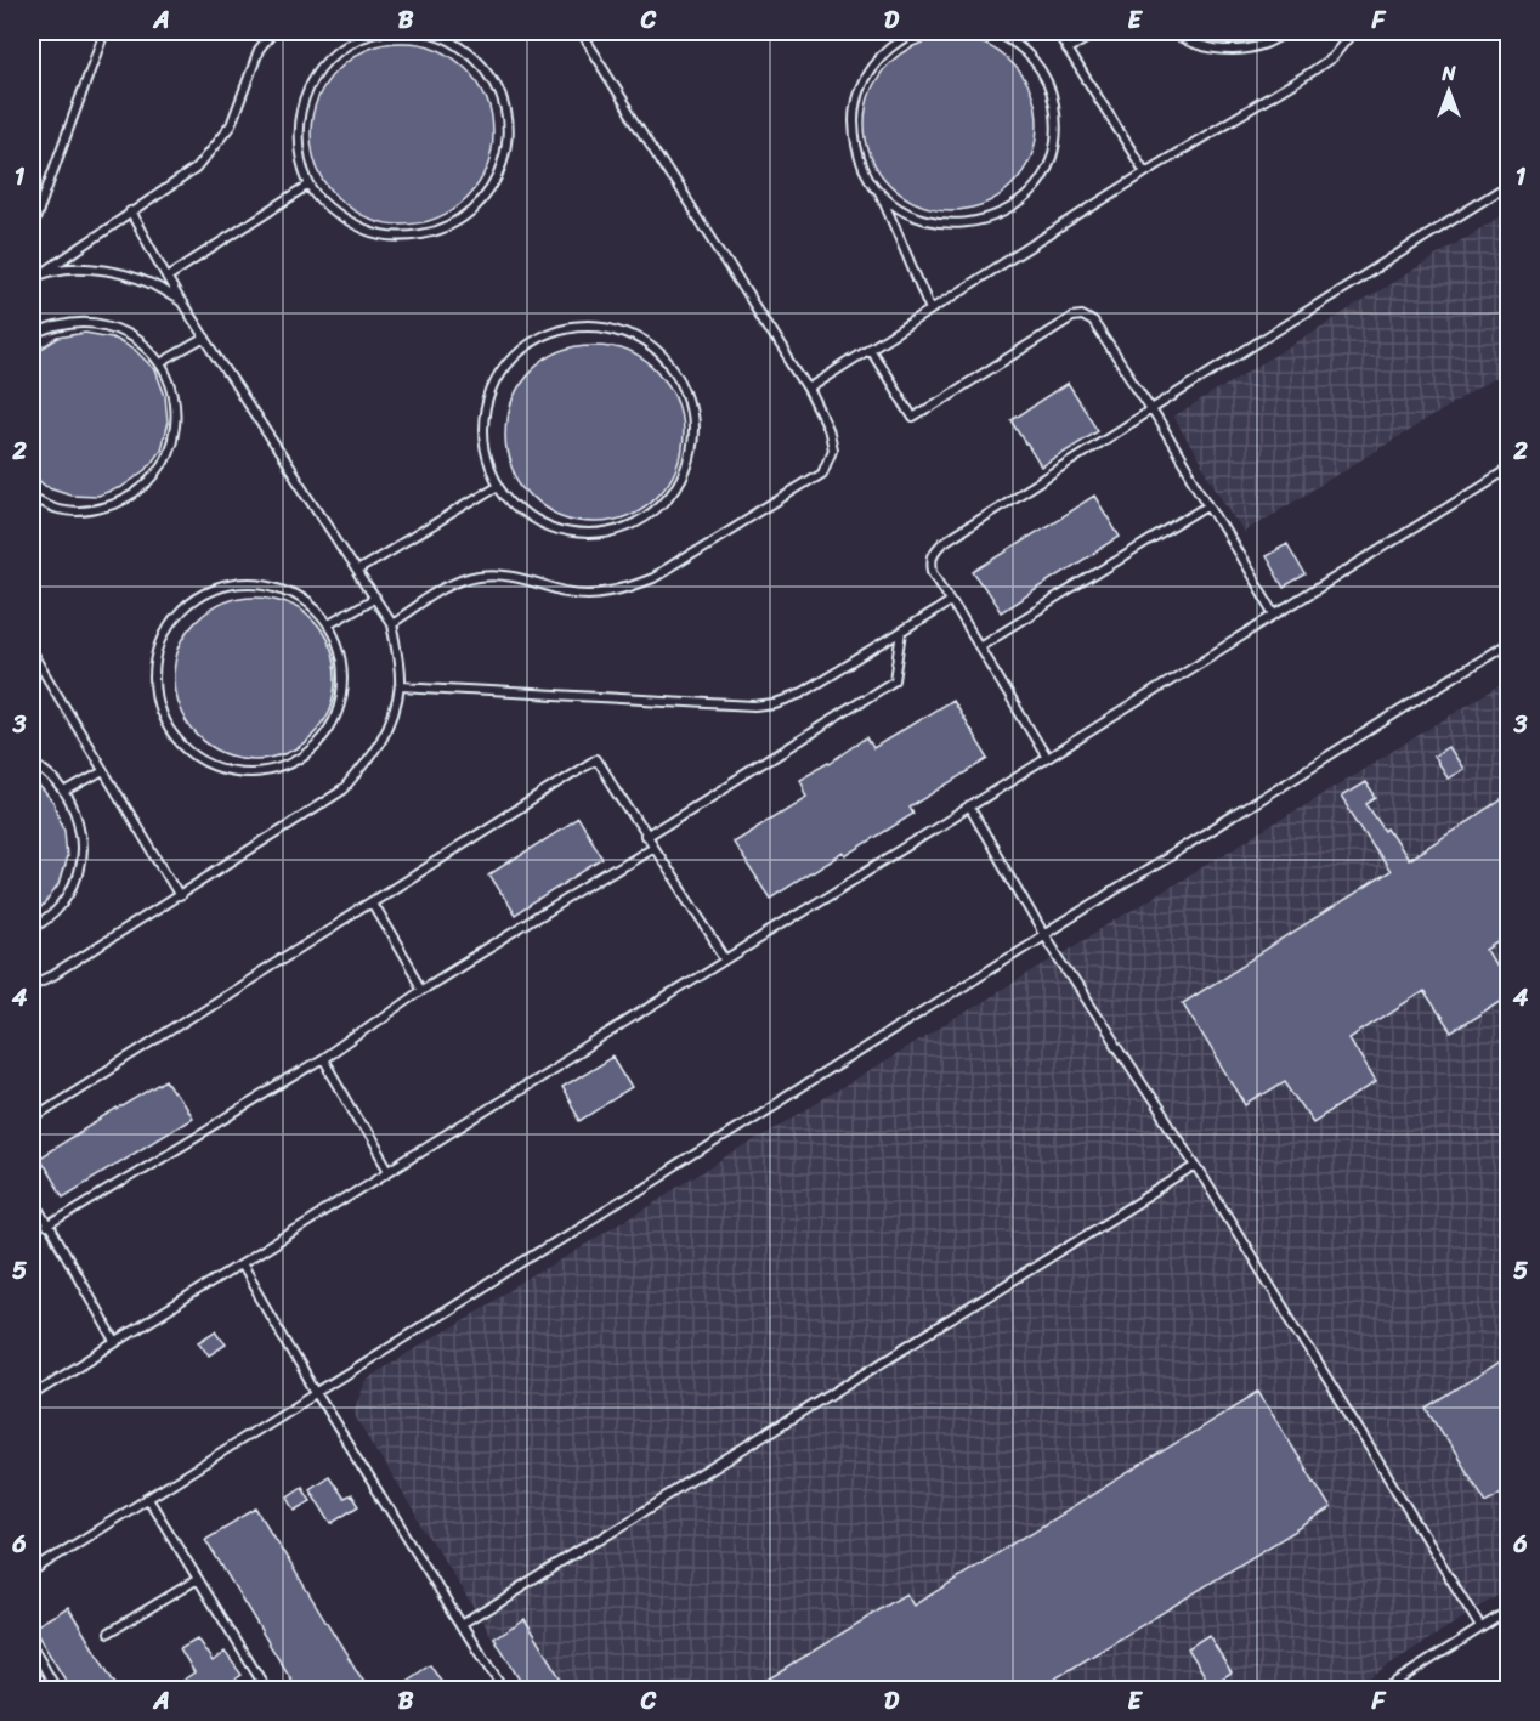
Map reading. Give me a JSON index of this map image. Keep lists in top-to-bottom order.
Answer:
{
  "north": "top",
  "grid": {
    "columns": [
      "A",
      "B",
      "C",
      "D",
      "E",
      "F"
    ],
    "rows": [
      "1",
      "2",
      "3",
      "4",
      "5",
      "6"
    ]
  }
}
